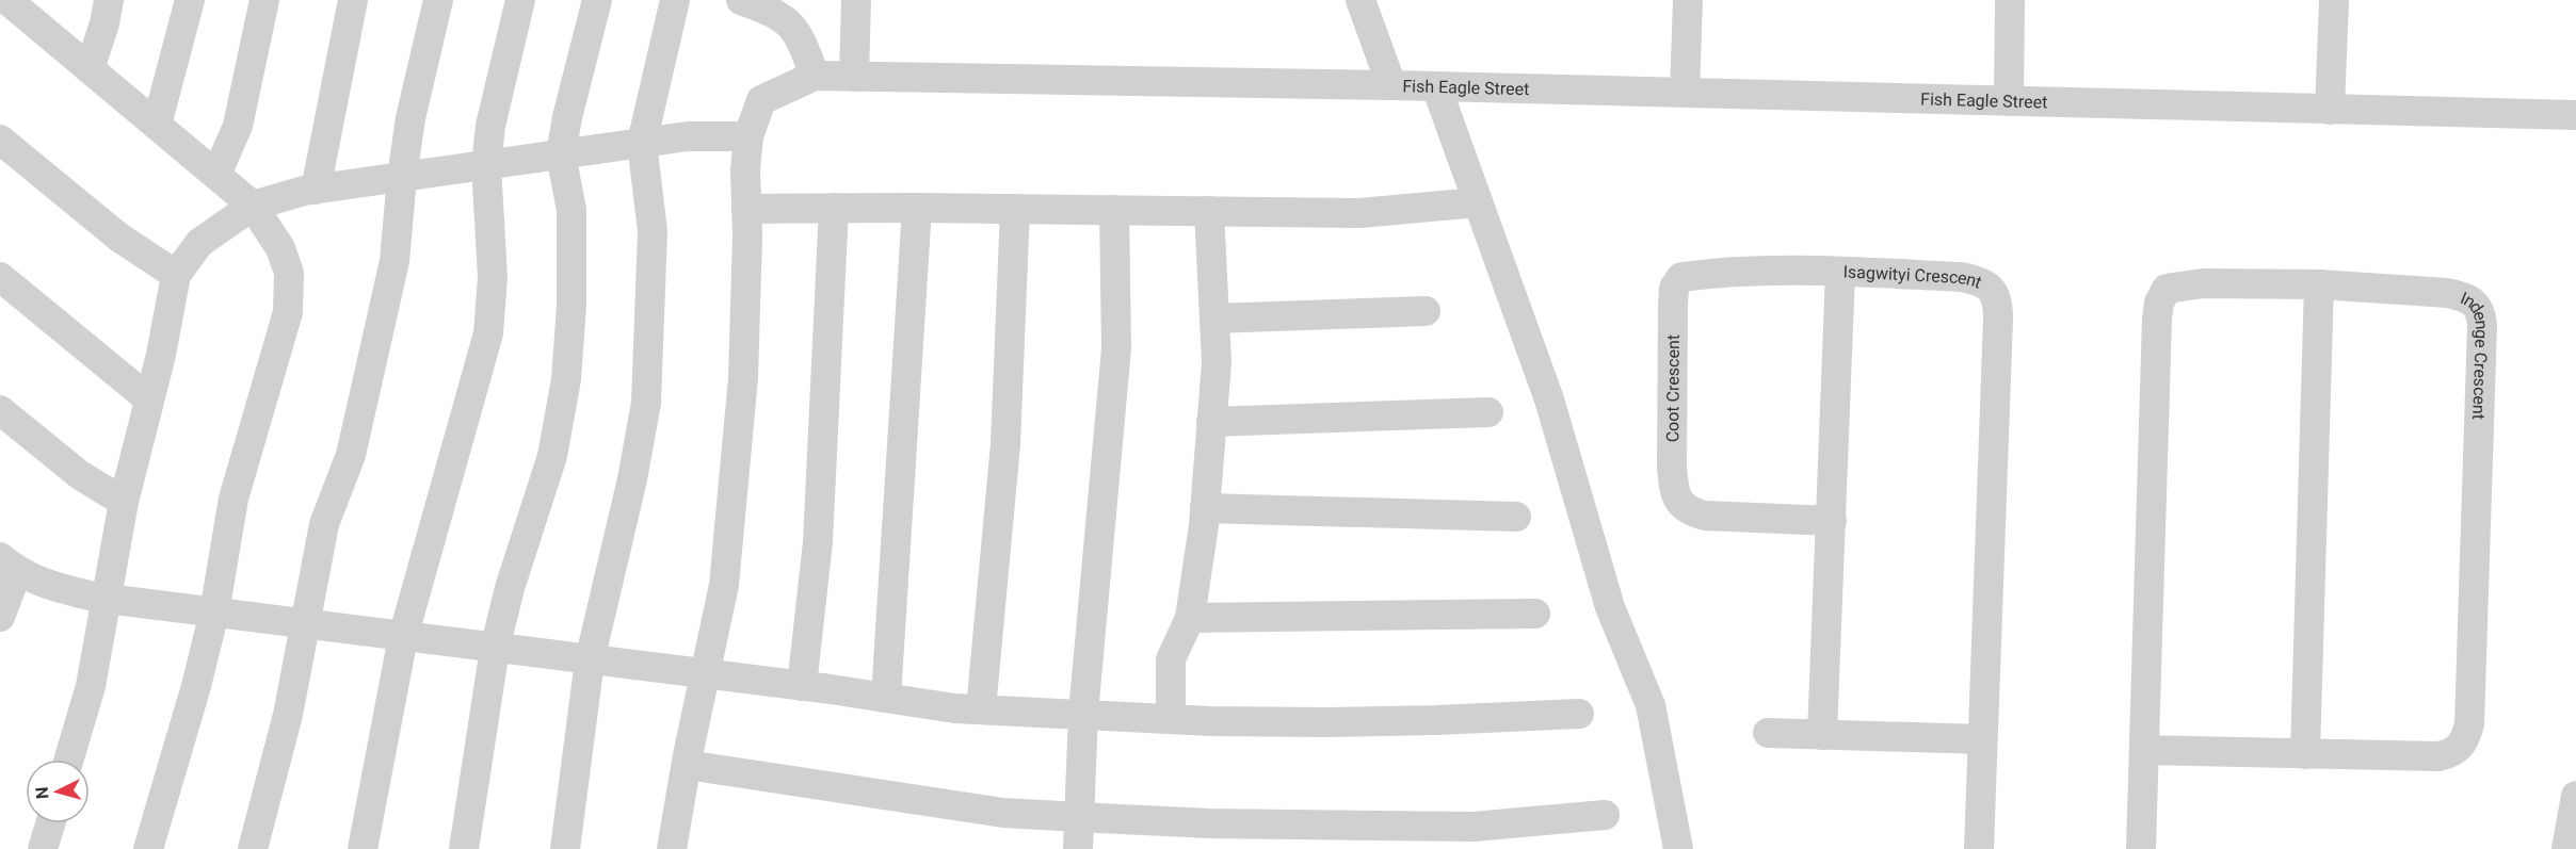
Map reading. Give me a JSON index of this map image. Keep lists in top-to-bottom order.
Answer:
{
  "streets": {
    "street": [
      "Fish Eagle Street",
      "Isagwityi Crescent",
      "Indenge Crescent",
      "Coot Crescent"
    ]
  },
  "crossings": [
    ["Isagwityi Crescent", "Coot Crescent"]
  ],
  "north": "left"
}
